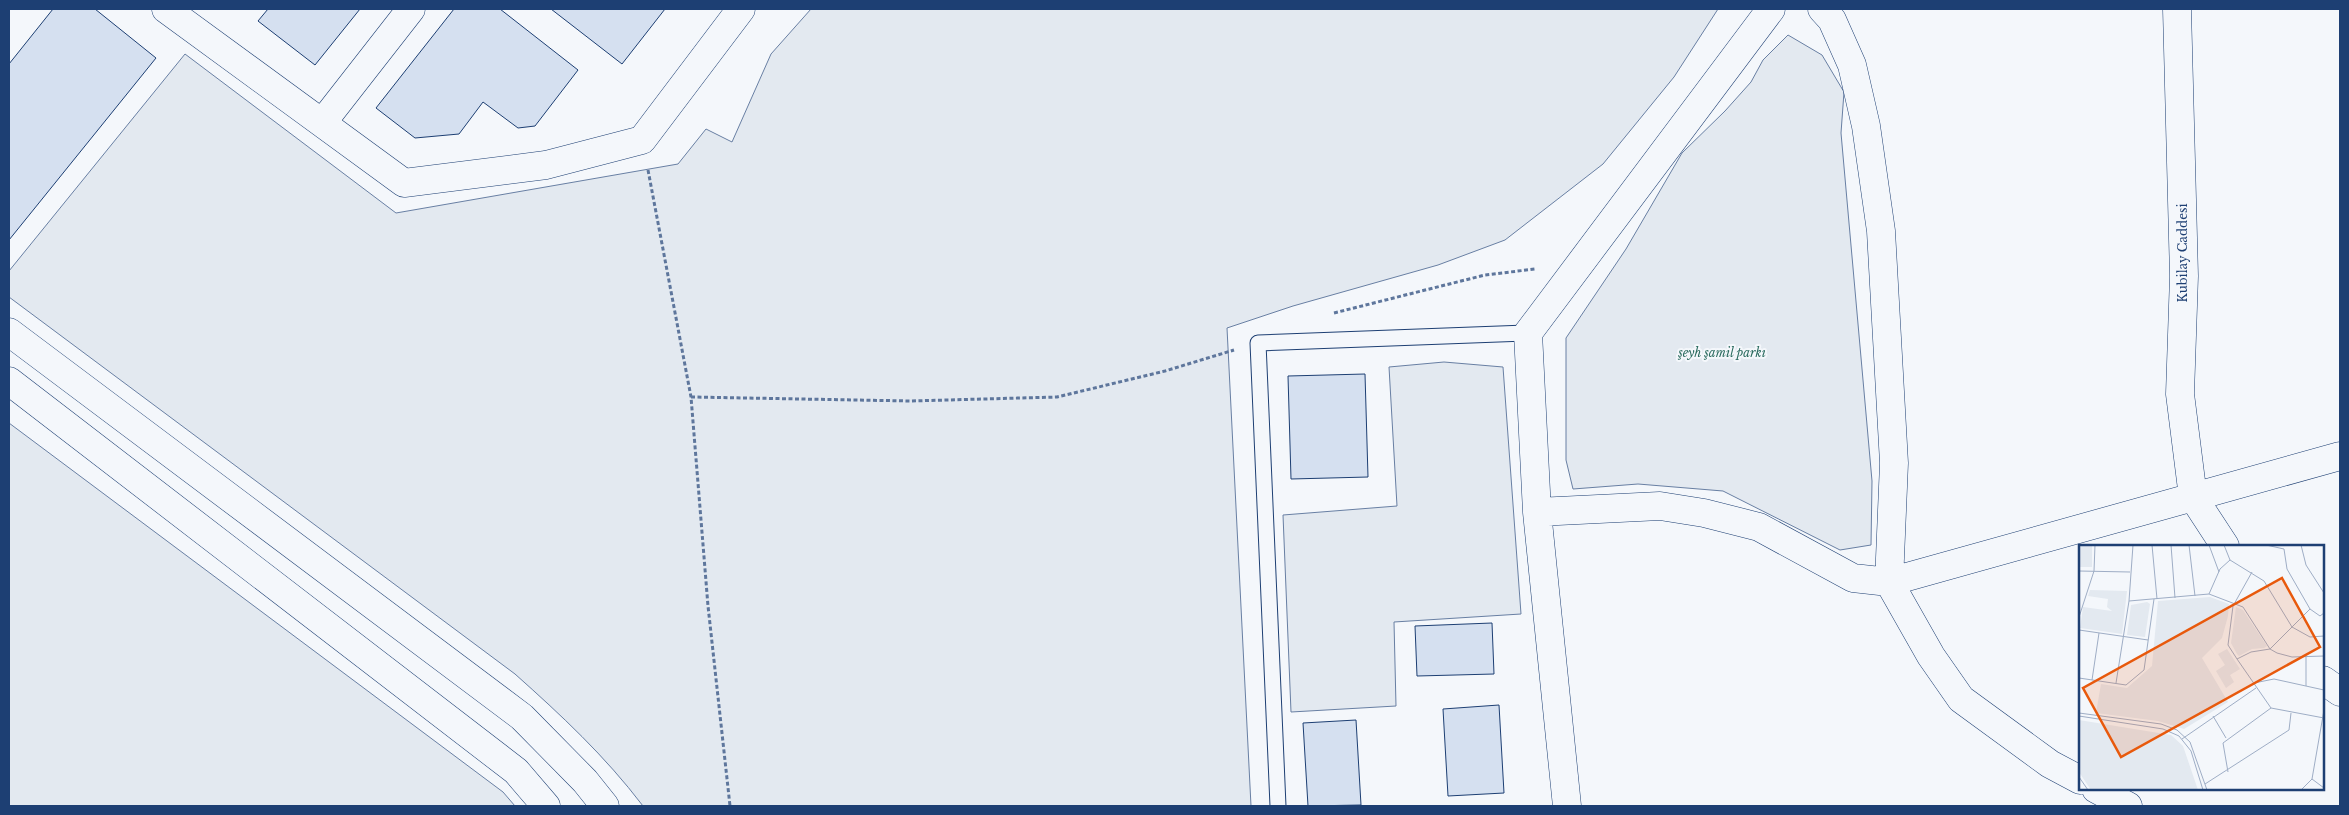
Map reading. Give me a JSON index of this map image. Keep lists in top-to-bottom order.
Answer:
{
  "streets": {
    "street": ["Kubilay Caddesi"]
  },
  "parks": ["şeyh şamil parkı"]
}
